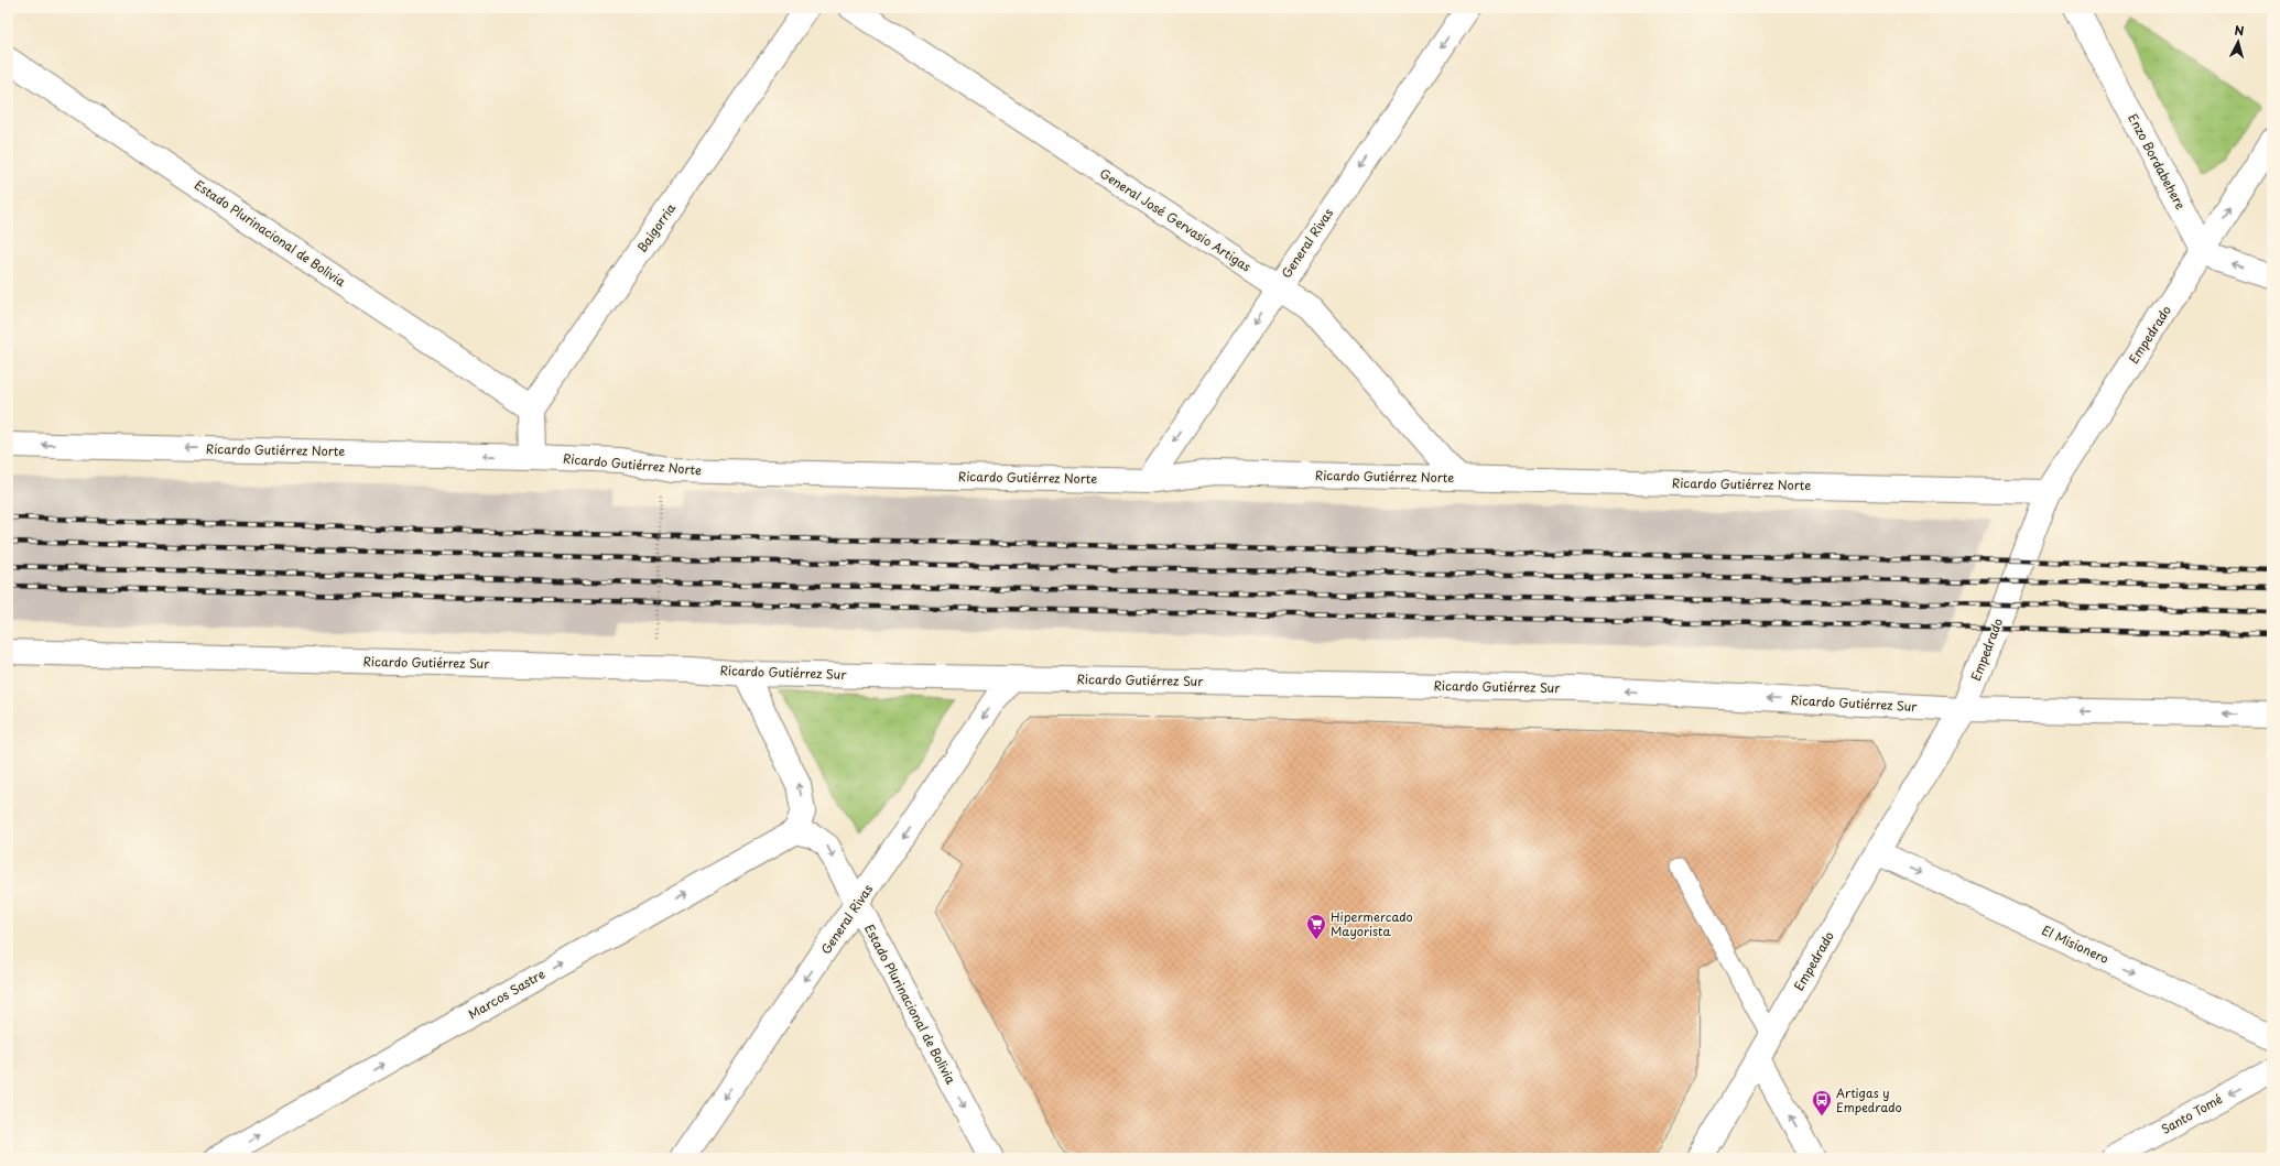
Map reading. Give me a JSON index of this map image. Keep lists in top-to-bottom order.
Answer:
{
  "streets": {
    "street": [
      "Enzo Bordabehere",
      "General José Gervasio Artigas",
      "Baigorria",
      "Estado Plurinacional de Bolivia",
      "General Rivas",
      "Empedrado",
      "Ricardo Gutiérrez Norte",
      "Ricardo Gutiérrez Sur",
      "El Misionero",
      "Marcos Sastre",
      "Santo Tomé"
    ]
  },
  "crossings": [
    ["Enzo Bordabehere", "Empedrado"],
    ["General José Gervasio Artigas", "General Rivas"],
    ["General José Gervasio Artigas", "Ricardo Gutiérrez Norte"],
    ["Baigorria", "Estado Plurinacional de Bolivia"],
    ["Estado Plurinacional de Bolivia", "General Rivas"],
    ["Estado Plurinacional de Bolivia", "Marcos Sastre"],
    ["General Rivas", "Ricardo Gutiérrez Norte"],
    ["General Rivas", "Ricardo Gutiérrez Sur"],
    ["Empedrado", "Ricardo Gutiérrez Norte"],
    ["Empedrado", "Ricardo Gutiérrez Sur"],
    ["Empedrado", "El Misionero"]
  ],
  "one_way": [
    "Estado Plurinacional de Bolivia",
    "General Rivas",
    "Ricardo Gutiérrez Sur",
    "El Misionero",
    "Marcos Sastre",
    "Santo Tomé"
  ],
  "places": {
    "supermarket": ["Hipermercado Mayorista"],
    "bus stop": ["Artigas y Empedrado"]
  },
  "north": "top"
}
